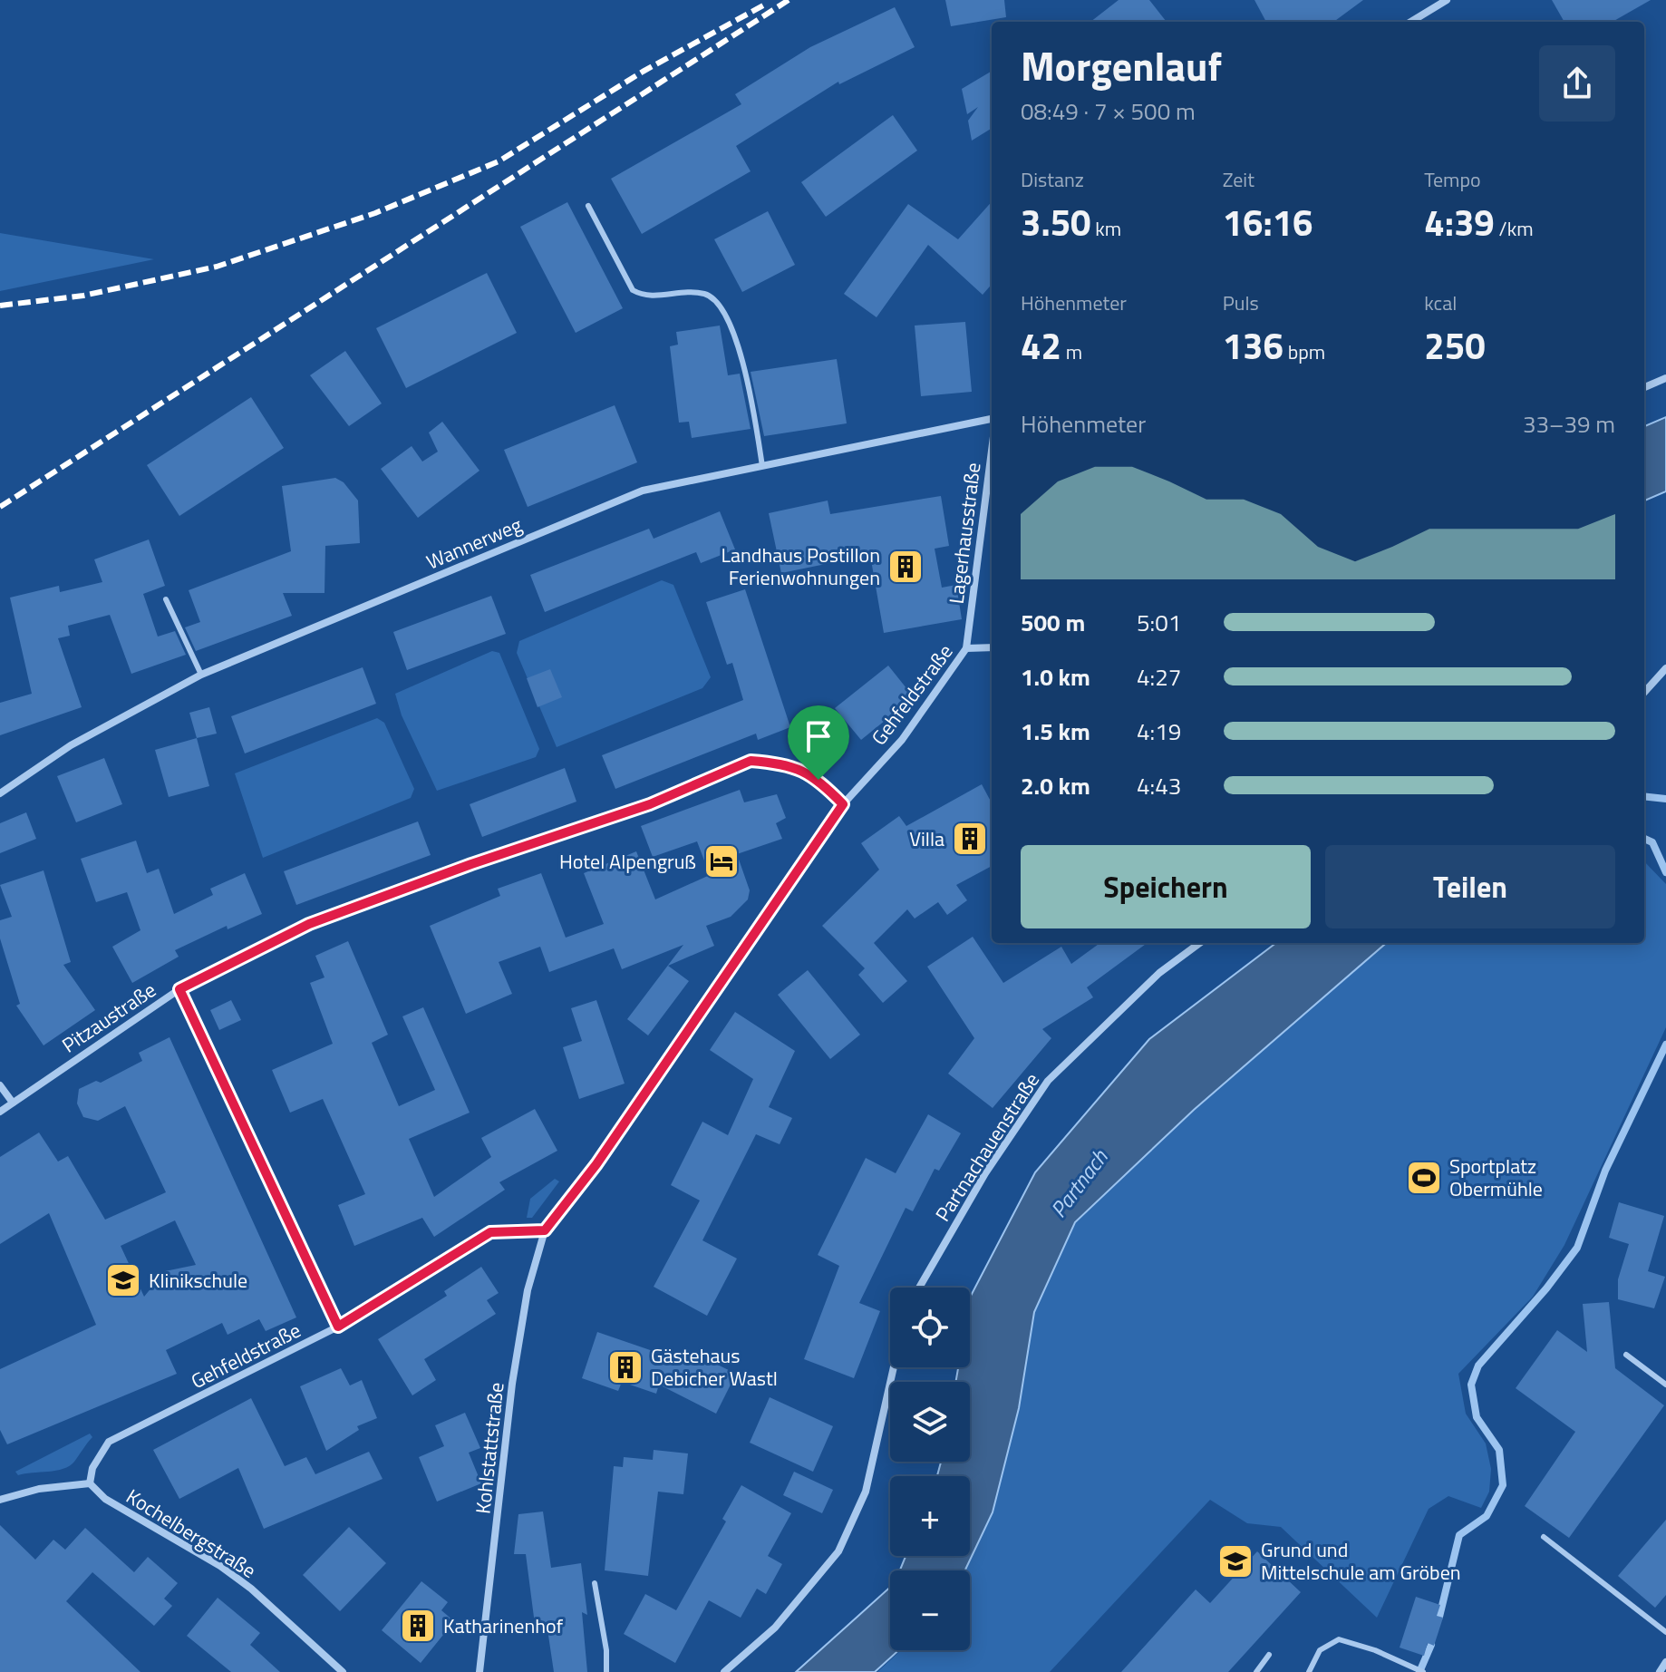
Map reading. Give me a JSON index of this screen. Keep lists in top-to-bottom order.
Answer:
{
  "streets": {
    "street": [
      "Lagerhausstraße",
      "Wannerweg",
      "Gehfeldstraße",
      "Pitzaustraße",
      "Partnachauenstraße",
      "Kohlstattstraße",
      "Kochelbergstraße"
    ]
  },
  "crossings": [
    ["Lagerhausstraße", "Gehfeldstraße"],
    ["Gehfeldstraße", "Pitzaustraße"],
    ["Gehfeldstraße", "Kohlstattstraße"],
    ["Gehfeldstraße", "Kochelbergstraße"]
  ],
  "water": ["Partnach"],
  "places": {
    "building": [
      "Landhaus Postillon Ferienwohnungen",
      "Villa",
      "Gästehaus Debicher Wastl",
      "Katharinenhof"
    ],
    "hotel": ["Hotel Alpengruß"],
    "sports": ["Sportplatz Obermühle"],
    "school or university": ["Klinikschule", "Grund und Mittelschule am Gröben"]
  },
  "page": {
    "heading": ["Morgenlauf", "08:49 · 7 × 500 m"],
    "stats": [
      ["Distanz", "3.50 km"],
      ["Zeit", "16:16"],
      ["Tempo", "4:39 /km"],
      ["Höhenmeter", "42 m"],
      ["Puls", "136 bpm"],
      ["kcal", "250"]
    ],
    "chart": ["Höhenmeter", "33–39 m"],
    "list": [
      {
        "name": "500 m",
        "note": "5:01"
      },
      {
        "name": "1.0 km",
        "note": "4:27"
      },
      {
        "name": "1.5 km",
        "note": "4:19"
      },
      {
        "name": "2.0 km",
        "note": "4:43"
      }
    ],
    "buttons": ["Speichern", "Teilen"],
    "map_buttons": ["+", "−"]
  }
}
